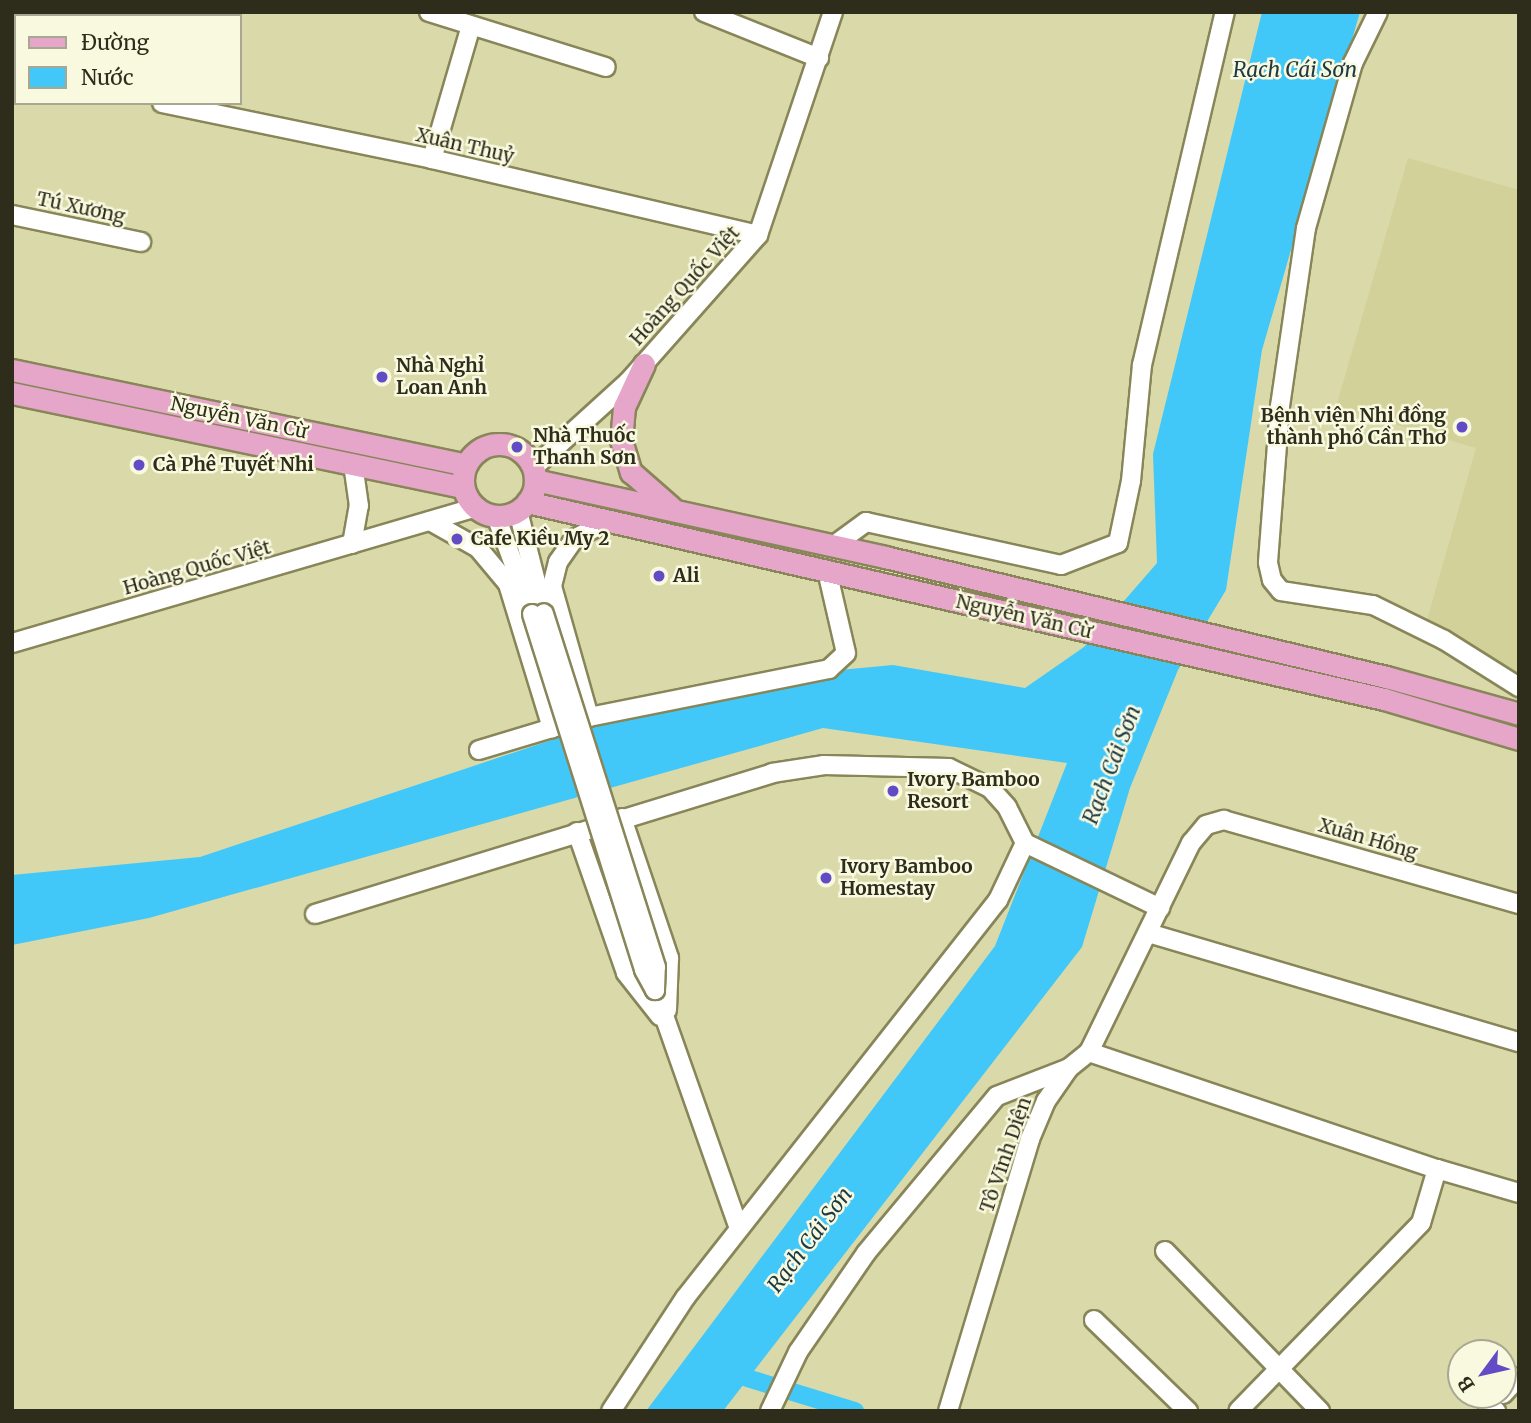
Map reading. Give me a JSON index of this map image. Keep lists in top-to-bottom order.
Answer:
{
  "streets": {
    "main road": ["Nguyễn Văn Cừ"],
    "street": [
      "Xuân Thuỷ",
      "Tú Xương",
      "Hoàng Quốc Việt",
      "Xuân Hồng",
      "Tô Vĩnh Diện"
    ]
  },
  "crossings": [
    ["Xuân Thuỷ", "Hoàng Quốc Việt"],
    ["Hoàng Quốc Việt", "Nguyễn Văn Cừ"],
    ["Xuân Hồng", "Tô Vĩnh Diện"]
  ],
  "water": ["Rạch Cái Sơn"],
  "places": [
    "Nhà Nghỉ Loan Anh",
    "Bệnh viện Nhi đồng thành phố Cần Thơ",
    "Nhà Thuốc Thanh Sơn",
    "Cà Phê Tuyết Nhi",
    "Cafe Kiều My 2",
    "Ali",
    "Ivory Bamboo Resort",
    "Ivory Bamboo Homestay"
  ],
  "legend": ["Đường", "Nước"],
  "north": "bottom left"
}
